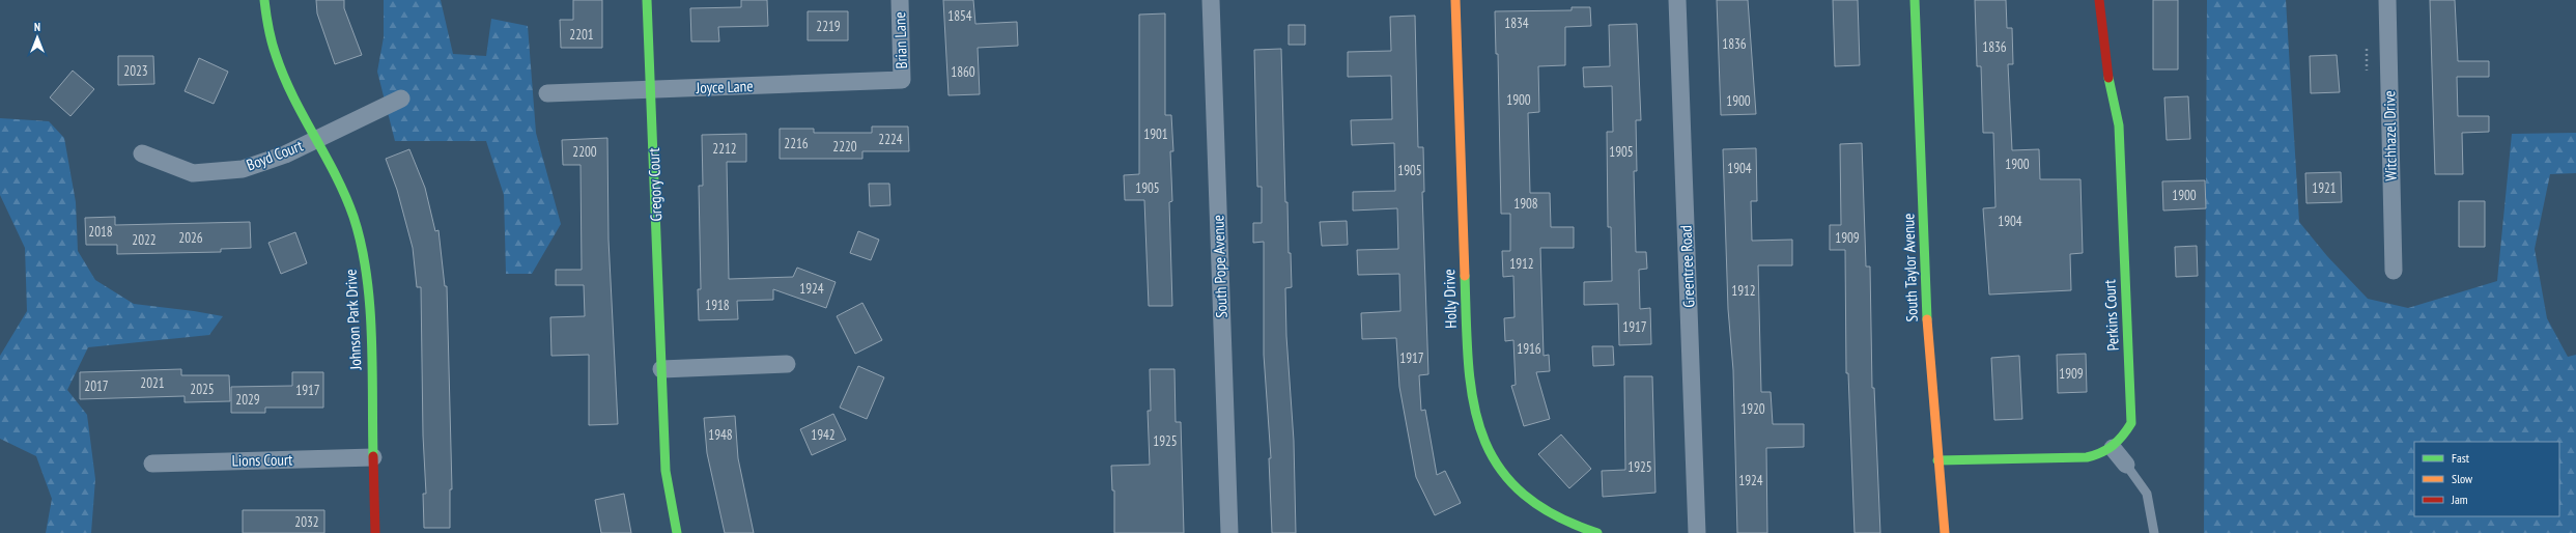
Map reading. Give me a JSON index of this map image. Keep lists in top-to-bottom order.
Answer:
{
  "streets": {
    "street": [
      "Brian Lane",
      "Joyce Lane",
      "Witchhazel Drive",
      "Boyd Court",
      "Gregory Court",
      "South Pope Avenue",
      "Greentree Road",
      "South Taylor Avenue",
      "Holly Drive",
      "Perkins Court",
      "Johnson Park Drive",
      "Lions Court"
    ]
  },
  "crossings": [
    ["Brian Lane", "Joyce Lane"],
    ["Joyce Lane", "Gregory Court"],
    ["Boyd Court", "Johnson Park Drive"],
    ["South Taylor Avenue", "Perkins Court"],
    ["Johnson Park Drive", "Lions Court"]
  ],
  "house_numbers": [
    "1854",
    "1834",
    "2219",
    "2201",
    "1836",
    "1836",
    "2023",
    "1860",
    "1900",
    "1900",
    "1901",
    "2224",
    "2216",
    "2220",
    "2212",
    "2200",
    "1905",
    "1900",
    "1904",
    "1905",
    "1905",
    "1921",
    "1900",
    "1908",
    "1904",
    "2018",
    "2026",
    "1909",
    "2022",
    "1912",
    "1924",
    "1912",
    "1918",
    "1917",
    "1916",
    "1917",
    "1909",
    "2021",
    "2017",
    "2025",
    "1917",
    "2029",
    "1920",
    "1948",
    "1942",
    "1925",
    "1925",
    "1924",
    "2032"
  ],
  "legend": ["Fast", "Slow", "Jam"],
  "north": "top"
}
